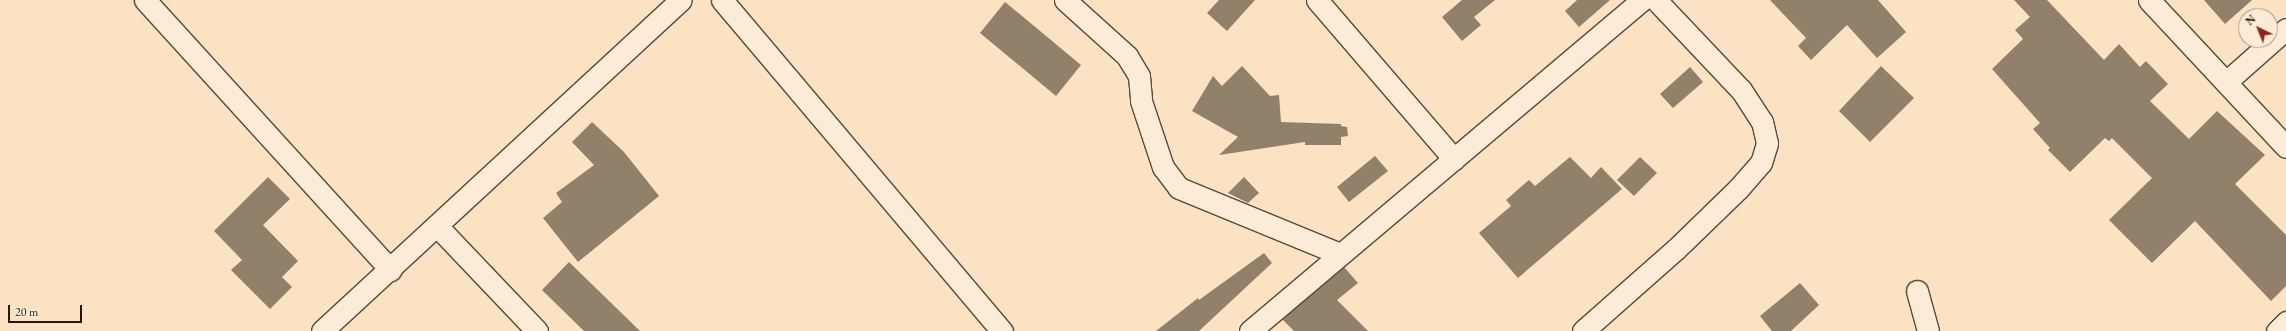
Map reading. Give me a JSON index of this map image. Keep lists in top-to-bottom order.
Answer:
{
  "scale_bar": "20 m",
  "north": "top left"
}
